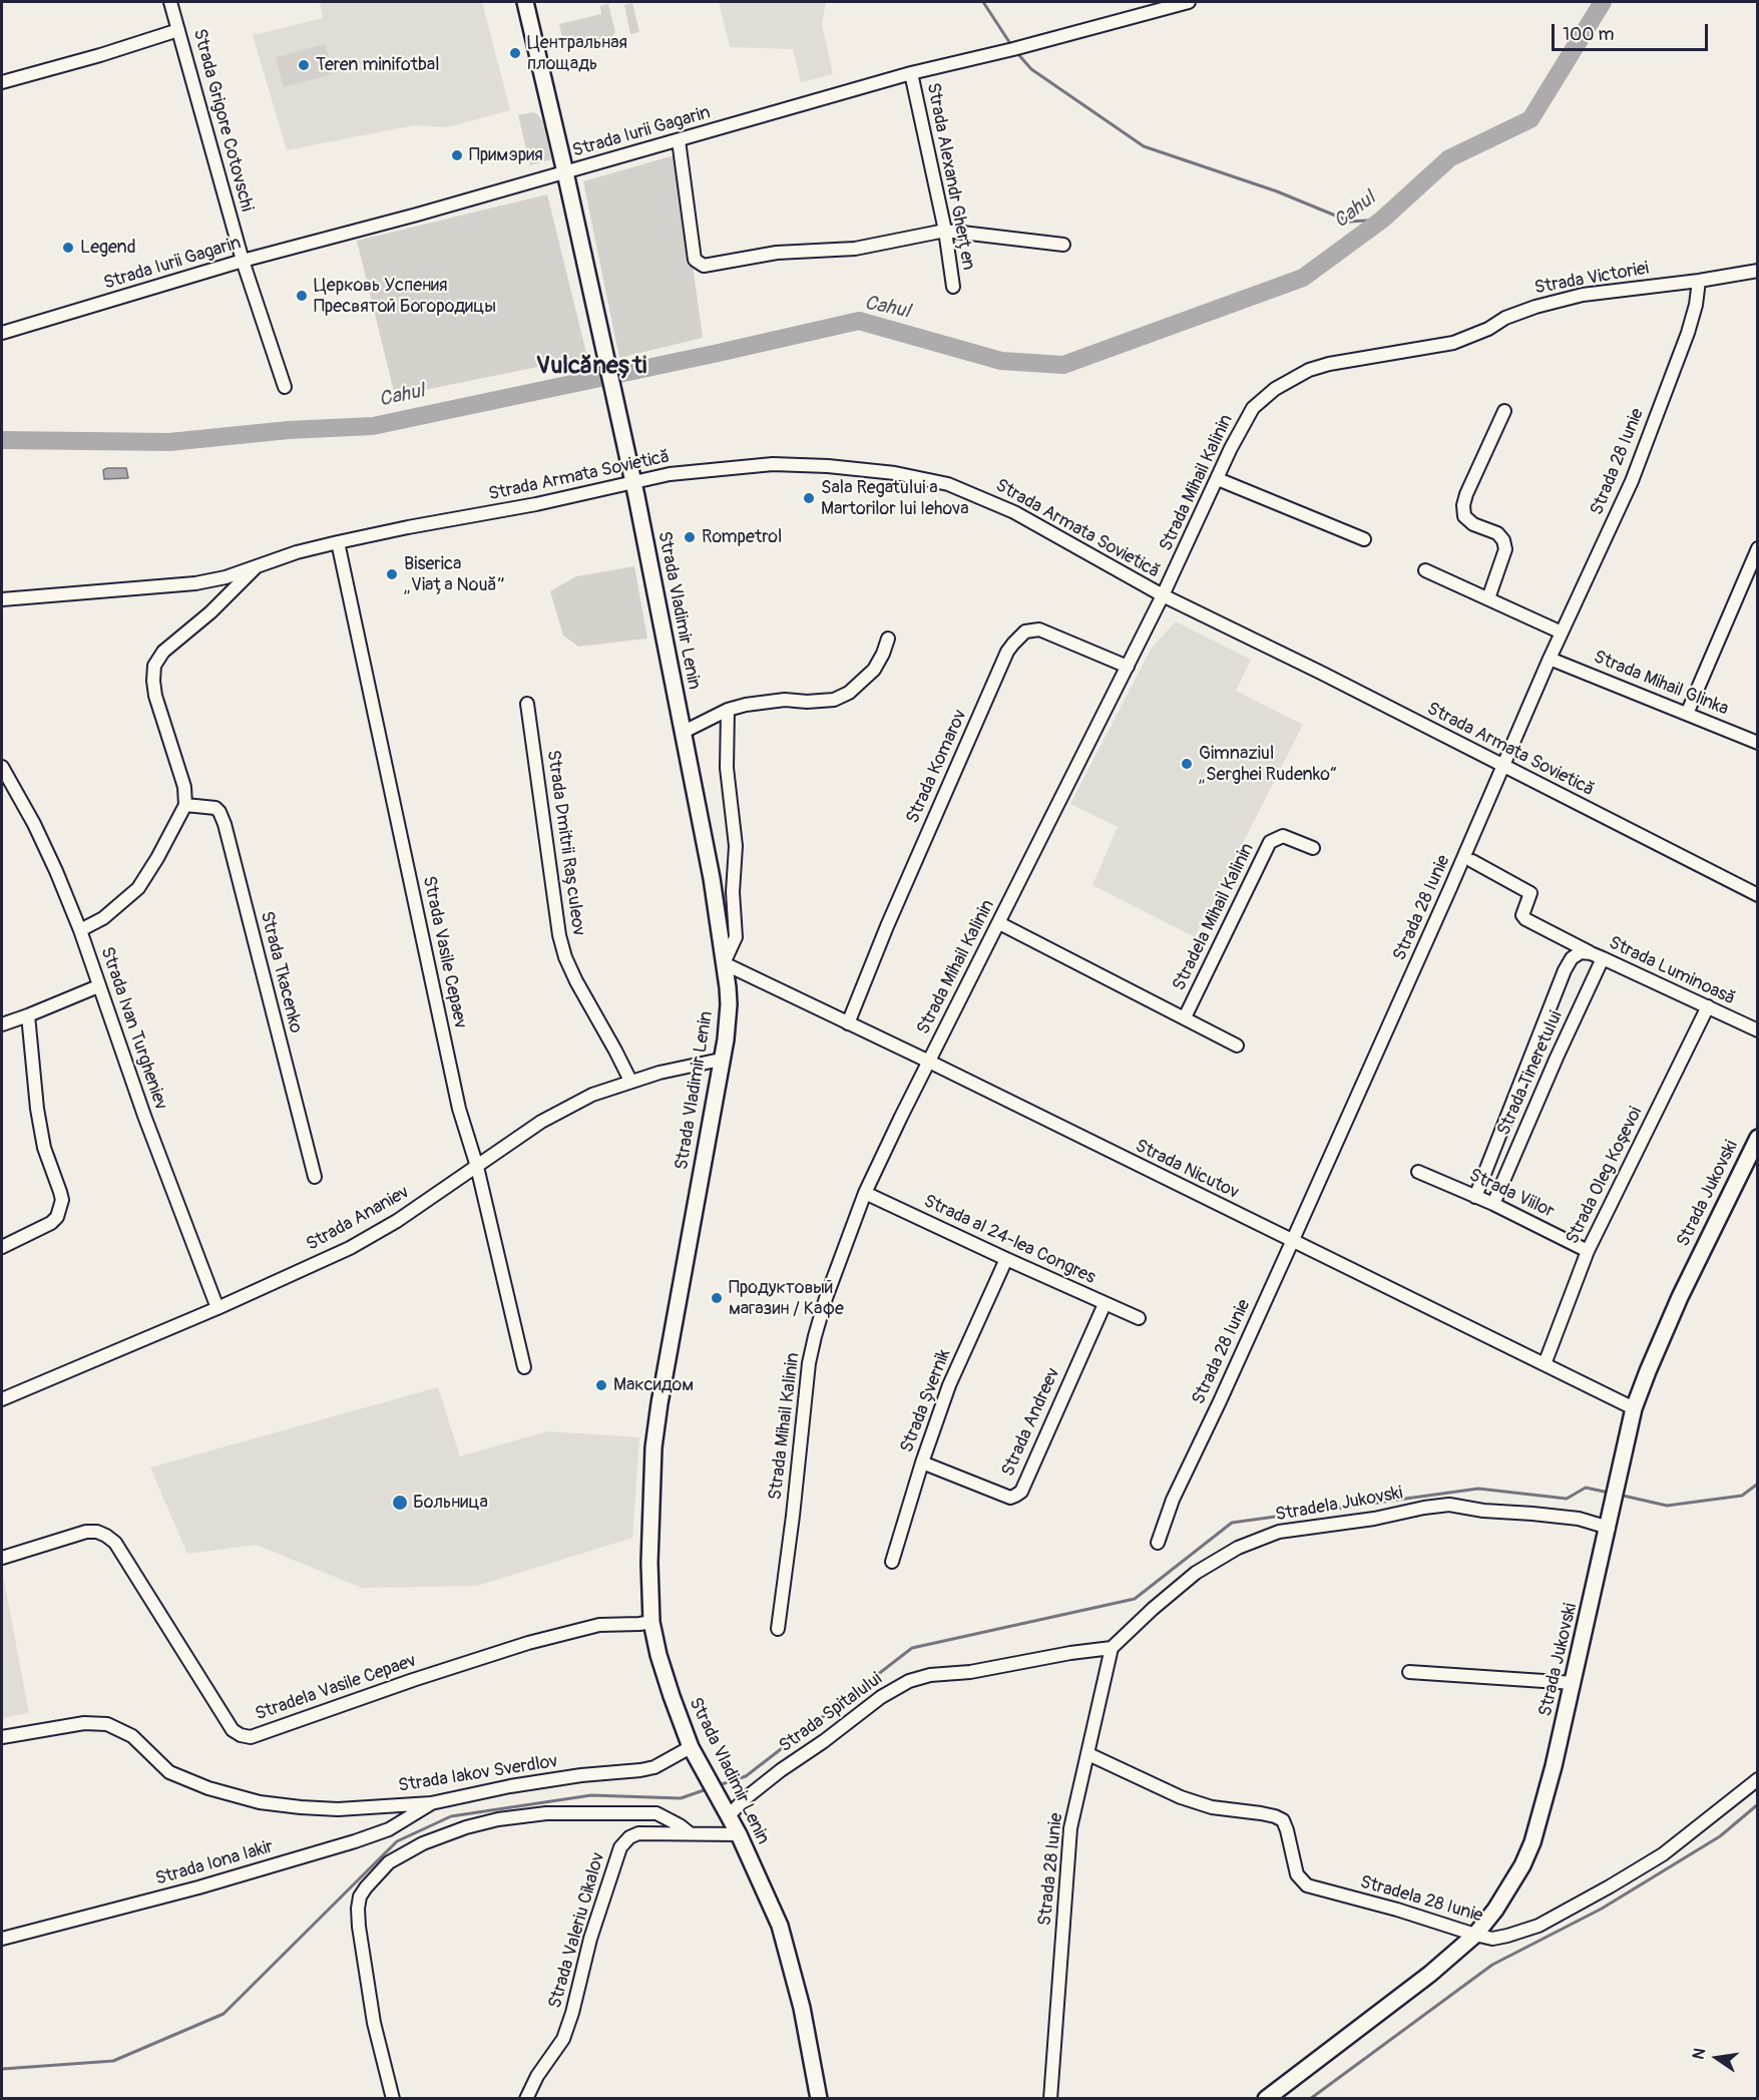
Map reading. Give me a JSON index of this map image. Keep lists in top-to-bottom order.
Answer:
{
  "streets": {
    "main road": ["Strada Vladimir Lenin", "Strada Jukovski"],
    "street": [
      "Strada Grigore Cotovschi",
      "Strada Iurii Gagarin",
      "Strada Alexandr Gherțen",
      "Strada Victoriei",
      "Strada 28 Iunie",
      "Strada Armata Sovietică",
      "Strada Mihail Kalinin",
      "Strada Mihail Glinka",
      "Strada Komarov",
      "Strada Dmitrii Rașculeov",
      "Stradela Mihail Kalinin",
      "Strada Vasile Cepaev",
      "Strada Luminoasă",
      "Strada Tkacenko",
      "Strada Ivan Turgheniev",
      "Strada Tineretului",
      "Strada Nicutov",
      "Strada Oleg Koşevoi",
      "Strada Viilor",
      "Strada Ananiev",
      "Strada al 24-lea Congres",
      "Strada Șvernik",
      "Strada Andreev",
      "Stradela Jukovski",
      "Stradela Vasile Cepaev",
      "Strada Spitalului",
      "Strada Iakov Sverdlov",
      "Strada Iona Iakir",
      "Stradela 28 Iunie",
      "Strada Valeriu Cikalov"
    ]
  },
  "crossings": [
    ["Strada Grigore Cotovschi", "Strada Iurii Gagarin"],
    ["Strada Iurii Gagarin", "Strada Alexandr Gherțen"],
    ["Strada Iurii Gagarin", "Strada Vladimir Lenin"],
    ["Strada Victoriei", "Strada 28 Iunie"],
    ["Strada Victoriei", "Strada Mihail Kalinin"],
    ["Strada 28 Iunie", "Strada Armata Sovietică"],
    ["Strada 28 Iunie", "Strada Mihail Glinka"],
    ["Strada 28 Iunie", "Strada Nicutov"],
    ["Strada 28 Iunie", "Stradela Jukovski"],
    ["Strada 28 Iunie", "Strada Spitalului"],
    ["Strada 28 Iunie", "Stradela 28 Iunie"],
    ["Strada Armata Sovietică", "Strada Mihail Kalinin"],
    ["Strada Armata Sovietică", "Strada Vladimir Lenin"],
    ["Strada Armata Sovietică", "Strada Vasile Cepaev"],
    ["Strada Mihail Kalinin", "Strada Komarov"],
    ["Strada Mihail Kalinin", "Stradela Mihail Kalinin"],
    ["Strada Mihail Kalinin", "Strada Nicutov"],
    ["Strada Mihail Kalinin", "Strada al 24-lea Congres"],
    ["Strada Vladimir Lenin", "Strada Nicutov"],
    ["Strada Vladimir Lenin", "Strada Ananiev"],
    ["Strada Vladimir Lenin", "Stradela Vasile Cepaev"],
    ["Strada Vladimir Lenin", "Strada Spitalului"],
    ["Strada Vladimir Lenin", "Strada Iakov Sverdlov"],
    ["Strada Komarov", "Strada Nicutov"],
    ["Strada Dmitrii Rașculeov", "Strada Ananiev"],
    ["Strada Vasile Cepaev", "Strada Ananiev"],
    ["Strada Luminoasă", "Strada Tineretului"],
    ["Strada Luminoasă", "Strada Oleg Koşevoi"],
    ["Strada Ivan Turgheniev", "Strada Ananiev"],
    ["Strada Tineretului", "Strada Viilor"],
    ["Strada Nicutov", "Strada Oleg Koşevoi"],
    ["Strada Nicutov", "Strada Jukovski"],
    ["Strada Oleg Koşevoi", "Strada Viilor"],
    ["Strada Jukovski", "Stradela Jukovski"],
    ["Strada Jukovski", "Stradela 28 Iunie"],
    ["Strada al 24-lea Congres", "Strada Șvernik"],
    ["Strada al 24-lea Congres", "Strada Andreev"],
    ["Strada Șvernik", "Strada Andreev"],
    ["Stradela Jukovski", "Strada Spitalului"],
    ["Strada Iakov Sverdlov", "Strada Iona Iakir"]
  ],
  "districts": ["Vulcănești"],
  "water": ["Cahul"],
  "places": [
    "Центральная площадь",
    "Teren minifotbal",
    "Примэрия",
    "Legend",
    "Церковь Успения Пресвятой Богородицы",
    "Sala Regatului a Martorilor lui Iehova",
    "Rompetrol",
    "Biserica „Viața Nouă”",
    "Gimnaziul „Serghei Rudenko“",
    "Продуктовый магазин / Кафе",
    "Максидом",
    "Больница"
  ],
  "scale_bar": "100 m",
  "north": "left"
}
